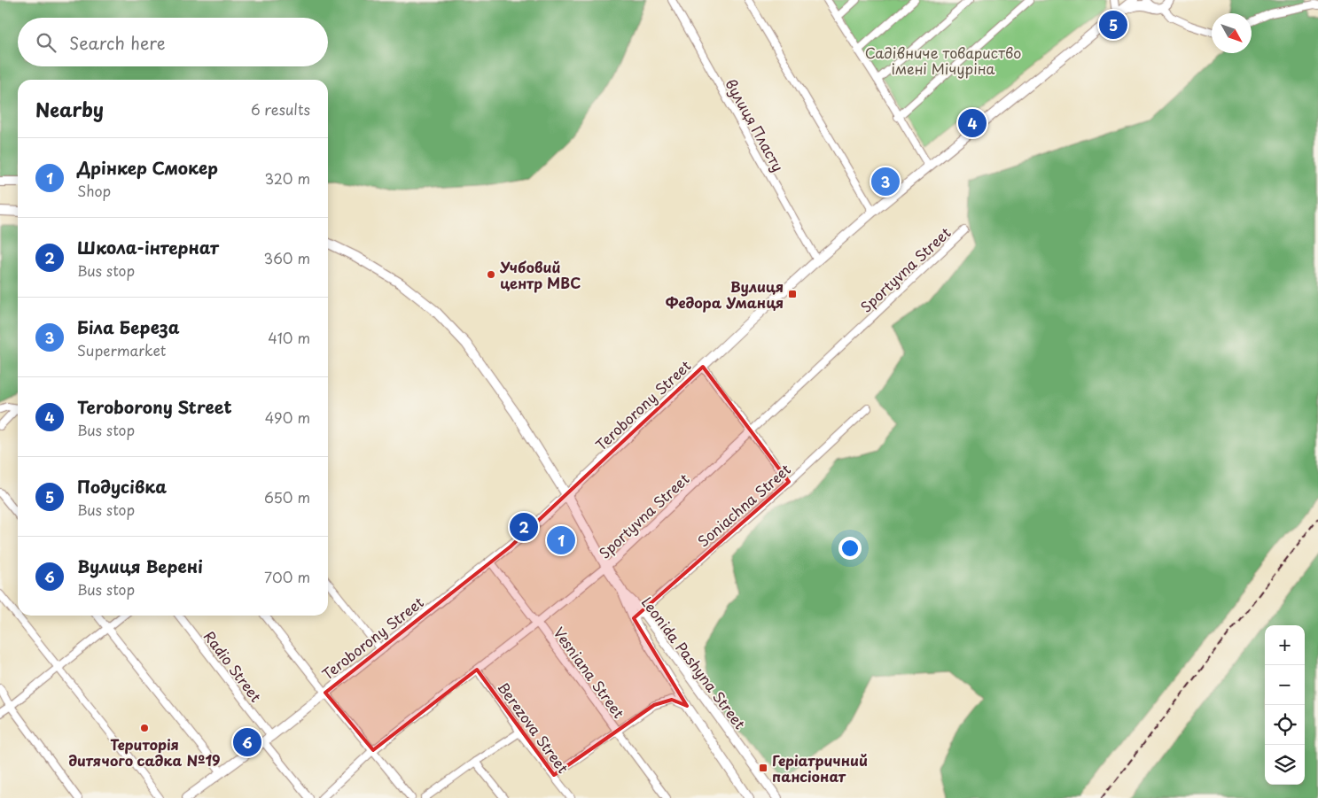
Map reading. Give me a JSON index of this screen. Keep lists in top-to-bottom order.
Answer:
{
  "streets": {
    "main road": ["Teroborony Street", "Leonida Pashyna Street"],
    "street": [
      "вулиця Пласту",
      "Sportyvna Street",
      "Soniachna Street",
      "Radio Street",
      "Vesniana Street",
      "Berezova Street"
    ]
  },
  "crossings": [
    ["вулиця Пласту", "Teroborony Street"],
    ["Sportyvna Street", "Vesniana Street"],
    ["Sportyvna Street", "Berezova Street"],
    ["Teroborony Street", "Radio Street"],
    ["Teroborony Street", "Vesniana Street"],
    ["Soniachna Street", "Leonida Pashyna Street"]
  ],
  "parks": ["Садівниче товариство імені Мічуріна"],
  "places": {
    "other": ["Учбовий центр МВС", "Територія дитячого садка №19"],
    "transit": ["Вулиця Федора Уманця", "Геріатричний пансіонат"]
  },
  "north": "bottom right",
  "page": {
    "pins": [
      "5",
      "4",
      "3",
      "2",
      "1",
      "6"
    ],
    "search": "Search here",
    "heading": ["Nearby", "6 results"],
    "list": [
      {
        "mark": "1",
        "name": "Дрінкер Смокер",
        "note": "Shop",
        "value": "320 m"
      },
      {
        "mark": "2",
        "name": "Школа-інтернат",
        "note": "Bus stop",
        "value": "360 m"
      },
      {
        "mark": "3",
        "name": "Біла Береза",
        "note": "Supermarket",
        "value": "410 m"
      },
      {
        "mark": "4",
        "name": "Teroborony Street",
        "note": "Bus stop",
        "value": "490 m"
      },
      {
        "mark": "5",
        "name": "Подусівка",
        "note": "Bus stop",
        "value": "650 m"
      },
      {
        "mark": "6",
        "name": "Вулиця Верені",
        "note": "Bus stop",
        "value": "700 m"
      }
    ],
    "map_buttons": ["+", "−"]
  }
}
